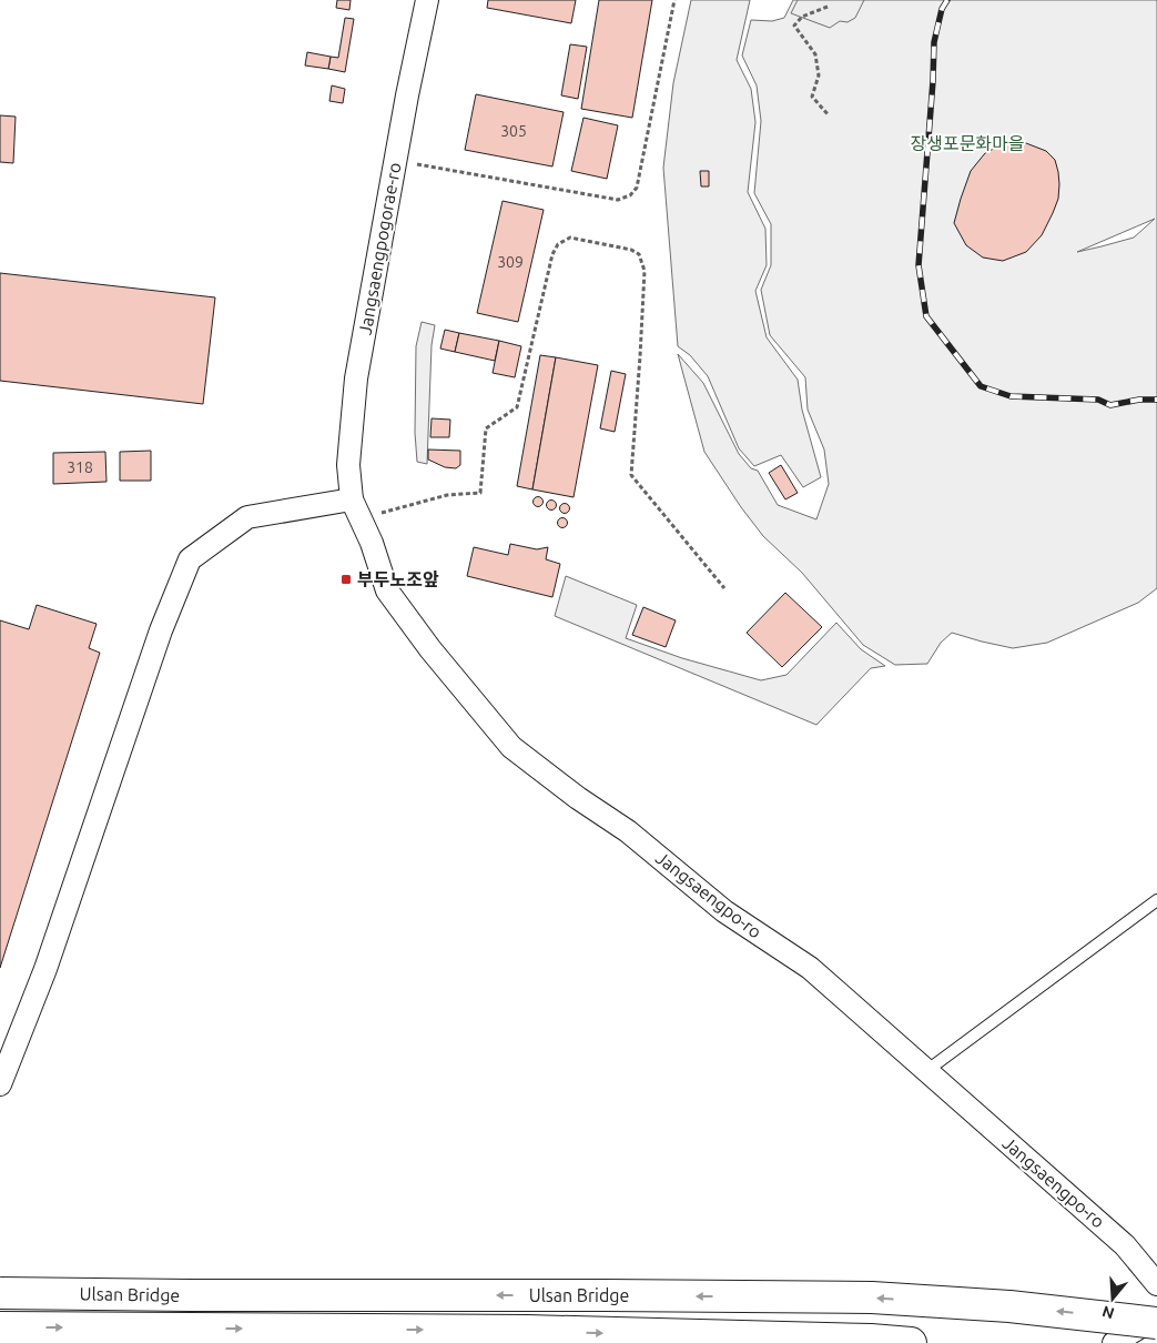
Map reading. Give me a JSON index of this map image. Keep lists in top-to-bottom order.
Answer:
{
  "streets": {
    "highway": ["Ulsan Bridge"],
    "street": ["Jangsaengpogorae-ro", "Jangsaengpo-ro"]
  },
  "crossings": [
    ["Jangsaengpogorae-ro", "Jangsaengpo-ro"]
  ],
  "parks": ["장생포문화마을"],
  "places": {
    "transit": ["부두노조앞"]
  },
  "house_numbers": ["305", "309", "318"],
  "north": "bottom"
}
